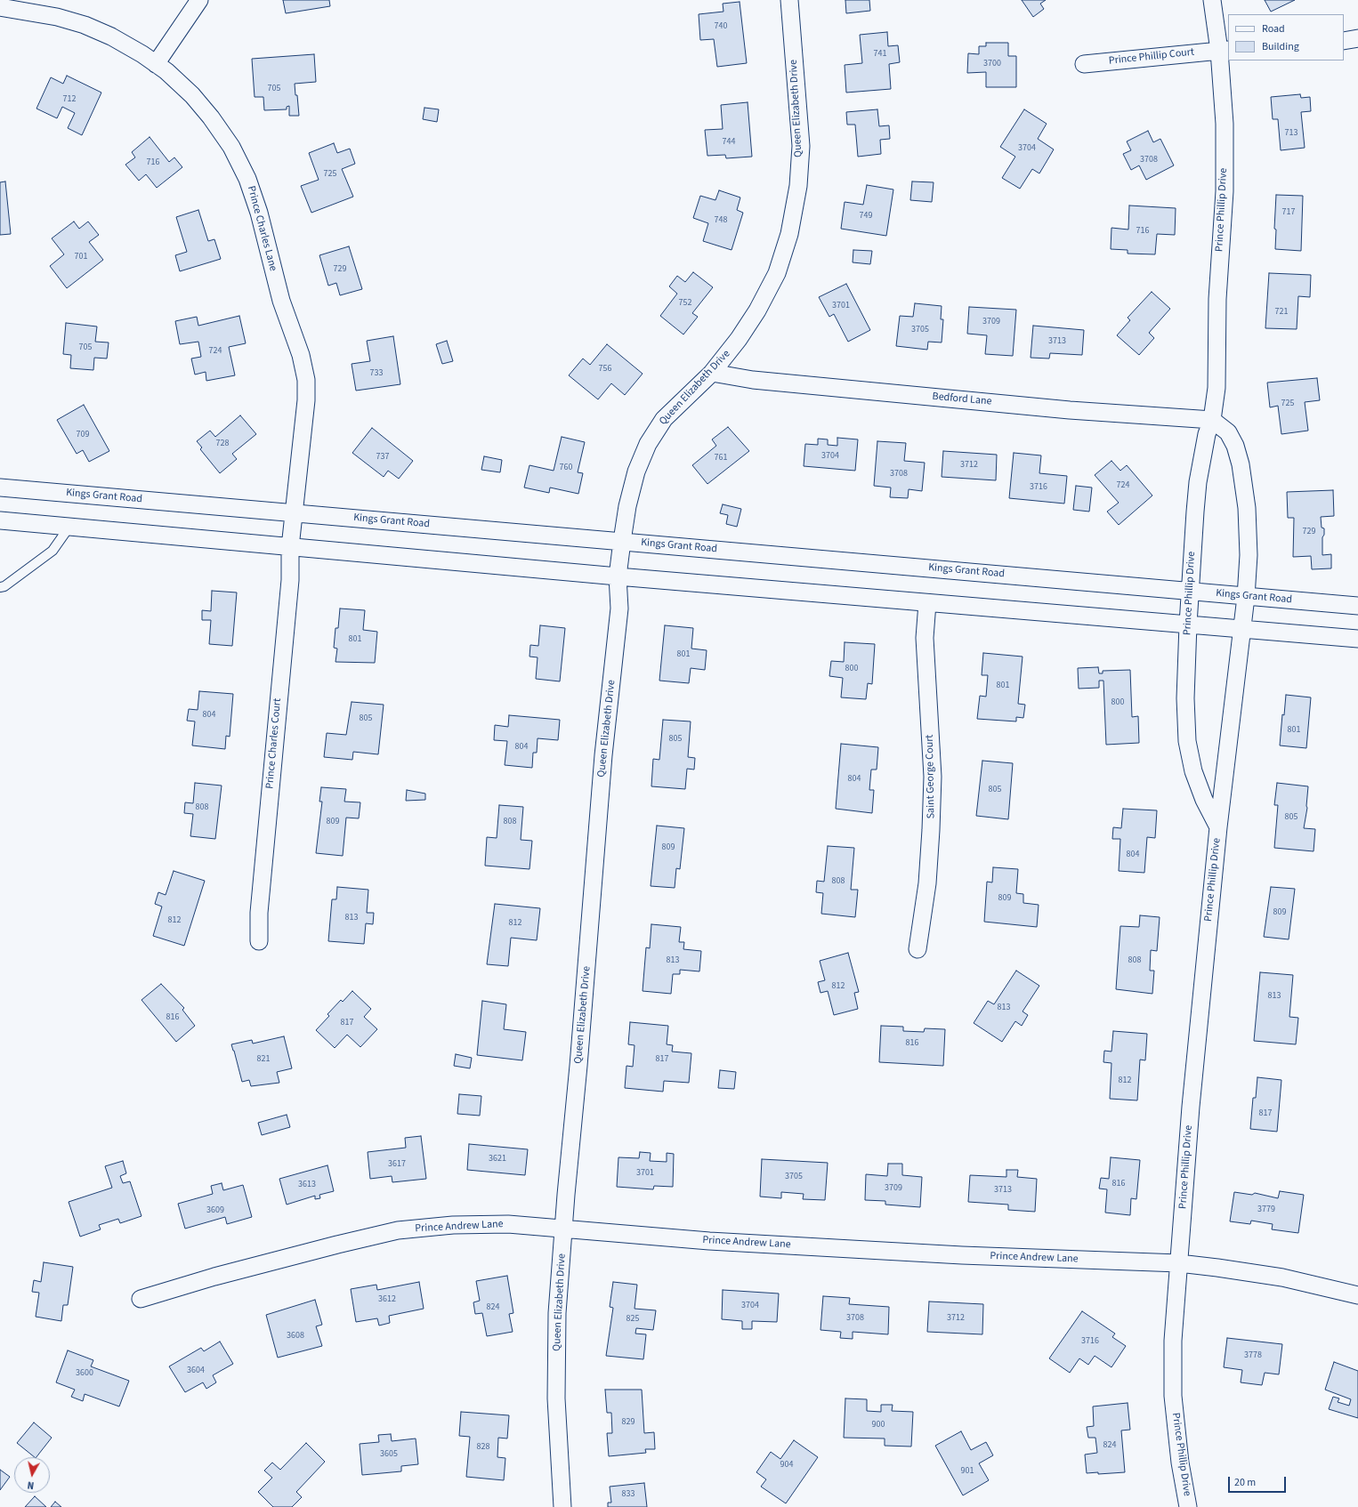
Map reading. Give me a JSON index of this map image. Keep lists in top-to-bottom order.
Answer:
{
  "streets": {
    "street": [
      "Prince Phillip Court",
      "Queen Elizabeth Drive",
      "Prince Phillip Drive",
      "Prince Charles Lane",
      "Bedford Lane",
      "Kings Grant Road",
      "Prince Charles Court",
      "Saint George Court",
      "Prince Andrew Lane"
    ]
  },
  "crossings": [
    ["Prince Phillip Court", "Prince Phillip Drive"],
    ["Queen Elizabeth Drive", "Bedford Lane"],
    ["Queen Elizabeth Drive", "Kings Grant Road"],
    ["Queen Elizabeth Drive", "Prince Andrew Lane"],
    ["Prince Phillip Drive", "Bedford Lane"],
    ["Prince Phillip Drive", "Kings Grant Road"],
    ["Prince Phillip Drive", "Prince Andrew Lane"],
    ["Prince Charles Lane", "Kings Grant Road"],
    ["Prince Charles Lane", "Prince Charles Court"]
  ],
  "house_numbers": [
    "740",
    "741",
    "3700",
    "705",
    "712",
    "713",
    "744",
    "3704",
    "3708",
    "716",
    "725",
    "717",
    "749",
    "748",
    "716",
    "701",
    "729",
    "752",
    "3701",
    "721",
    "3709",
    "3705",
    "3713",
    "705",
    "724",
    "756",
    "733",
    "725",
    "709",
    "728",
    "3704",
    "737",
    "761",
    "3712",
    "760",
    "3708",
    "724",
    "3716",
    "729",
    "801",
    "801",
    "800",
    "801",
    "800",
    "804",
    "805",
    "801",
    "805",
    "804",
    "804",
    "805",
    "808",
    "805",
    "809",
    "808",
    "809",
    "804",
    "808",
    "809",
    "809",
    "813",
    "812",
    "812",
    "813",
    "808",
    "812",
    "813",
    "813",
    "816",
    "817",
    "816",
    "821",
    "817",
    "812",
    "817",
    "3621",
    "3617",
    "3701",
    "3705",
    "816",
    "3613",
    "3709",
    "3713",
    "3779",
    "3609",
    "3612",
    "3704",
    "824",
    "3708",
    "3712",
    "825",
    "3608",
    "3716",
    "3778",
    "3604",
    "3600",
    "829",
    "900",
    "824",
    "828",
    "3605",
    "904",
    "901",
    "833"
  ],
  "legend": ["Road", "Building"],
  "scale_bar": "20 m",
  "north": "bottom"
}
